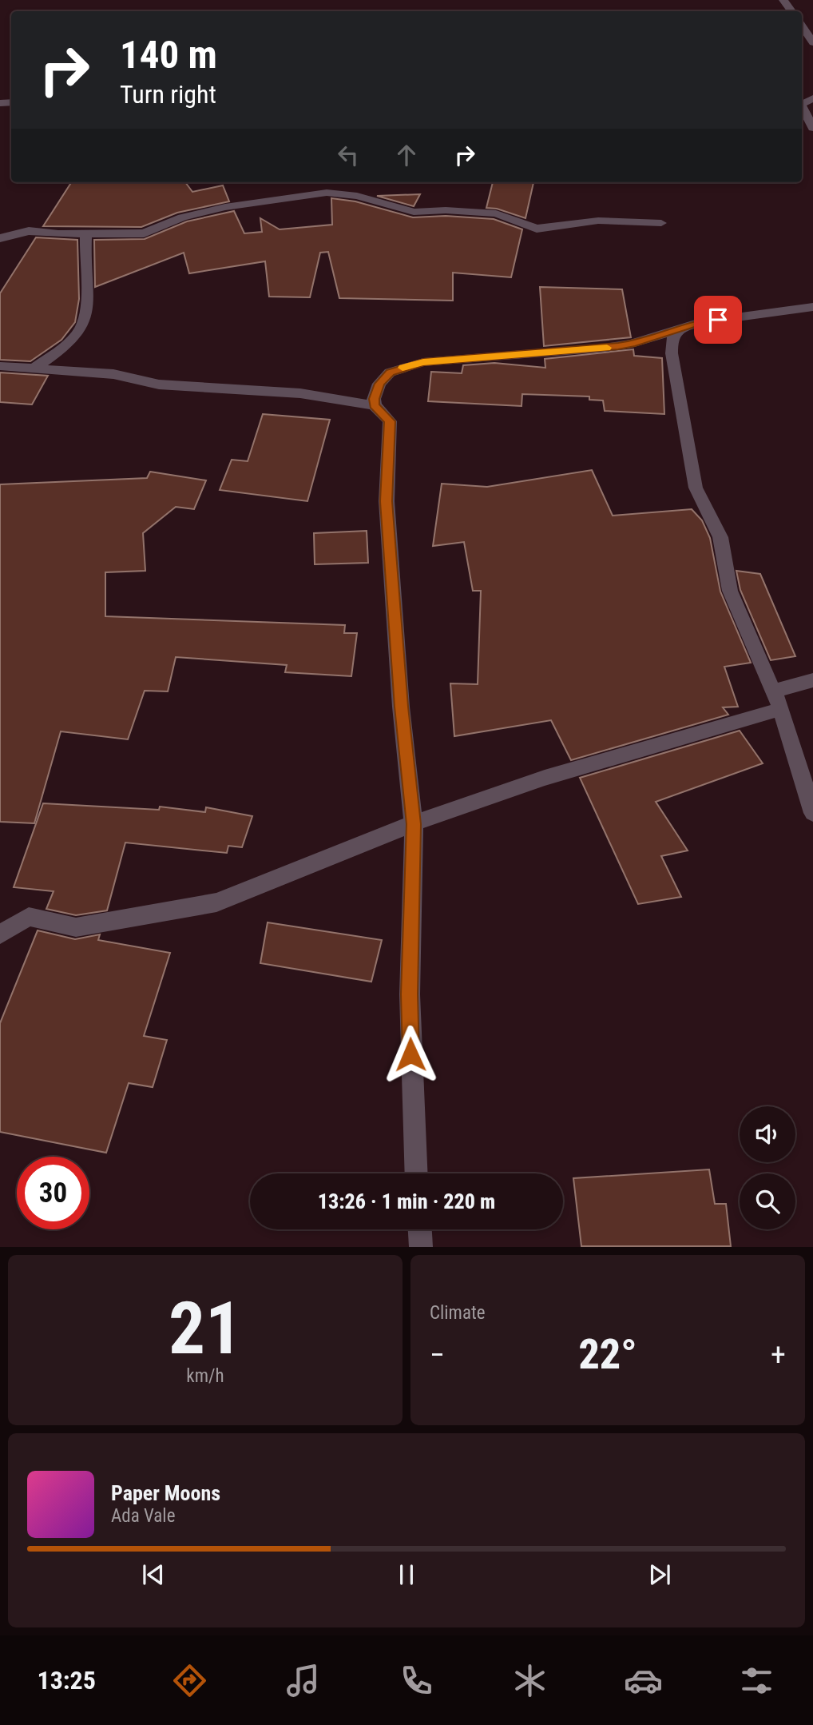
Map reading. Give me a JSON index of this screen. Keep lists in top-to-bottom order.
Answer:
{
  "page": {
    "turn": ["140 m", "Turn right"],
    "limit": "30",
    "trip": "13:26 · 1 min · 220 m",
    "tile": [
      ["21", "km/h"],
      "Climate"
    ],
    "heat": ["−", "22°", "+"],
    "song": ["Paper Moons", "Ada Vale"],
    "tabs": "13:25"
  }
}
